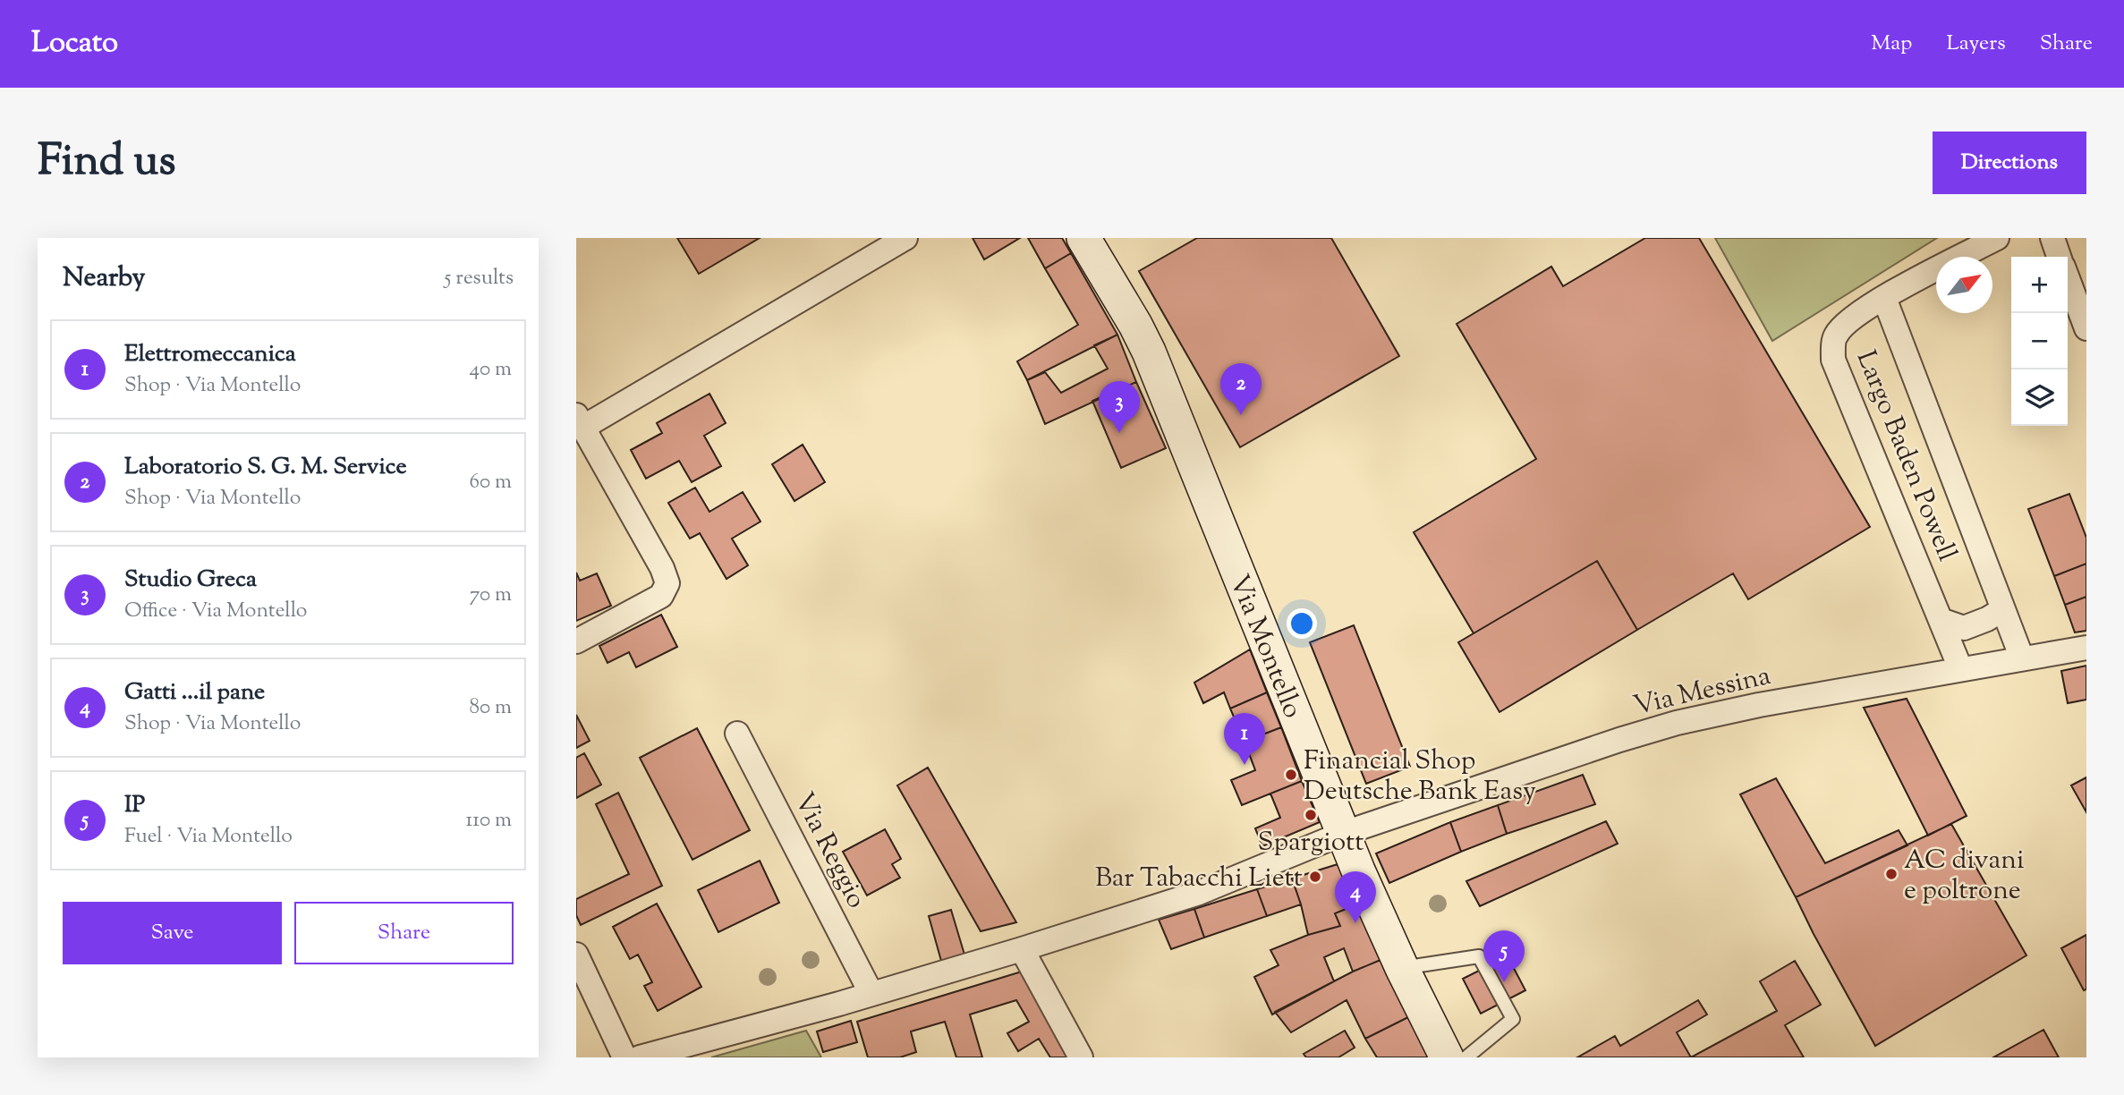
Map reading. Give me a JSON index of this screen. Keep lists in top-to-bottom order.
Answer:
{
  "streets": {
    "street": [
      "Largo Baden Powell",
      "Via Montello",
      "Via Messina",
      "Via Reggio"
    ]
  },
  "crossings": [
    ["Largo Baden Powell", "Via Messina"],
    ["Via Montello", "Via Messina"]
  ],
  "places": [
    "Financial Shop Deutsche Bank Easy",
    "Spargiott",
    "AC divani e poltrone",
    "Bar Tabacchi Liett"
  ],
  "north": "top right",
  "page": {
    "header": "Locato",
    "nav": ["Map", "Layers", "Share"],
    "title": "Find us",
    "buttons": [
      "Directions",
      ["Save", "Share"]
    ],
    "heading": ["Nearby", "5 results"],
    "map_buttons": ["+", "−"],
    "list": [
      {
        "mark": "1",
        "name": "Elettromeccanica",
        "note": "Shop · Via Montello",
        "value": "40 m"
      },
      {
        "mark": "2",
        "name": "Laboratorio S. G. M. Service",
        "note": "Shop · Via Montello",
        "value": "60 m"
      },
      {
        "mark": "3",
        "name": "Studio Greca",
        "note": "Office · Via Montello",
        "value": "70 m"
      },
      {
        "mark": "4",
        "name": "Gatti ...il pane",
        "note": "Shop · Via Montello",
        "value": "80 m"
      },
      {
        "mark": "5",
        "name": "IP",
        "note": "Fuel · Via Montello",
        "value": "110 m"
      }
    ],
    "pins": [
      "2",
      "3",
      "1",
      "4",
      "5"
    ]
  }
}
